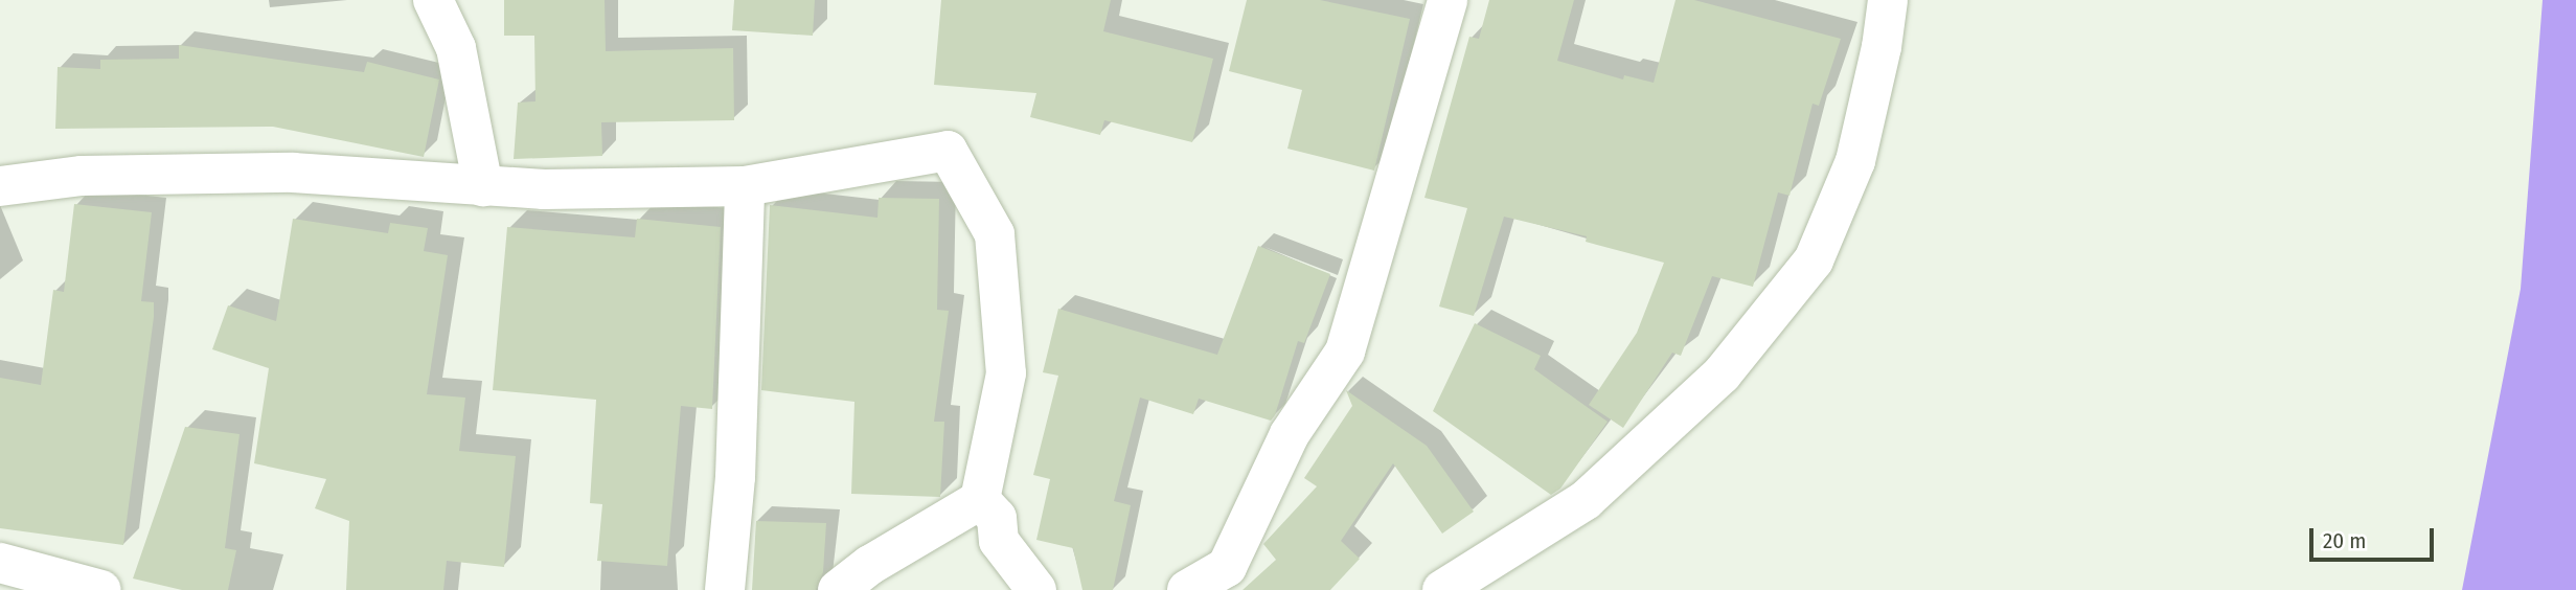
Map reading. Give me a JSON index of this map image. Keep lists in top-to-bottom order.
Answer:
{
  "scale_bar": "20 m"
}
